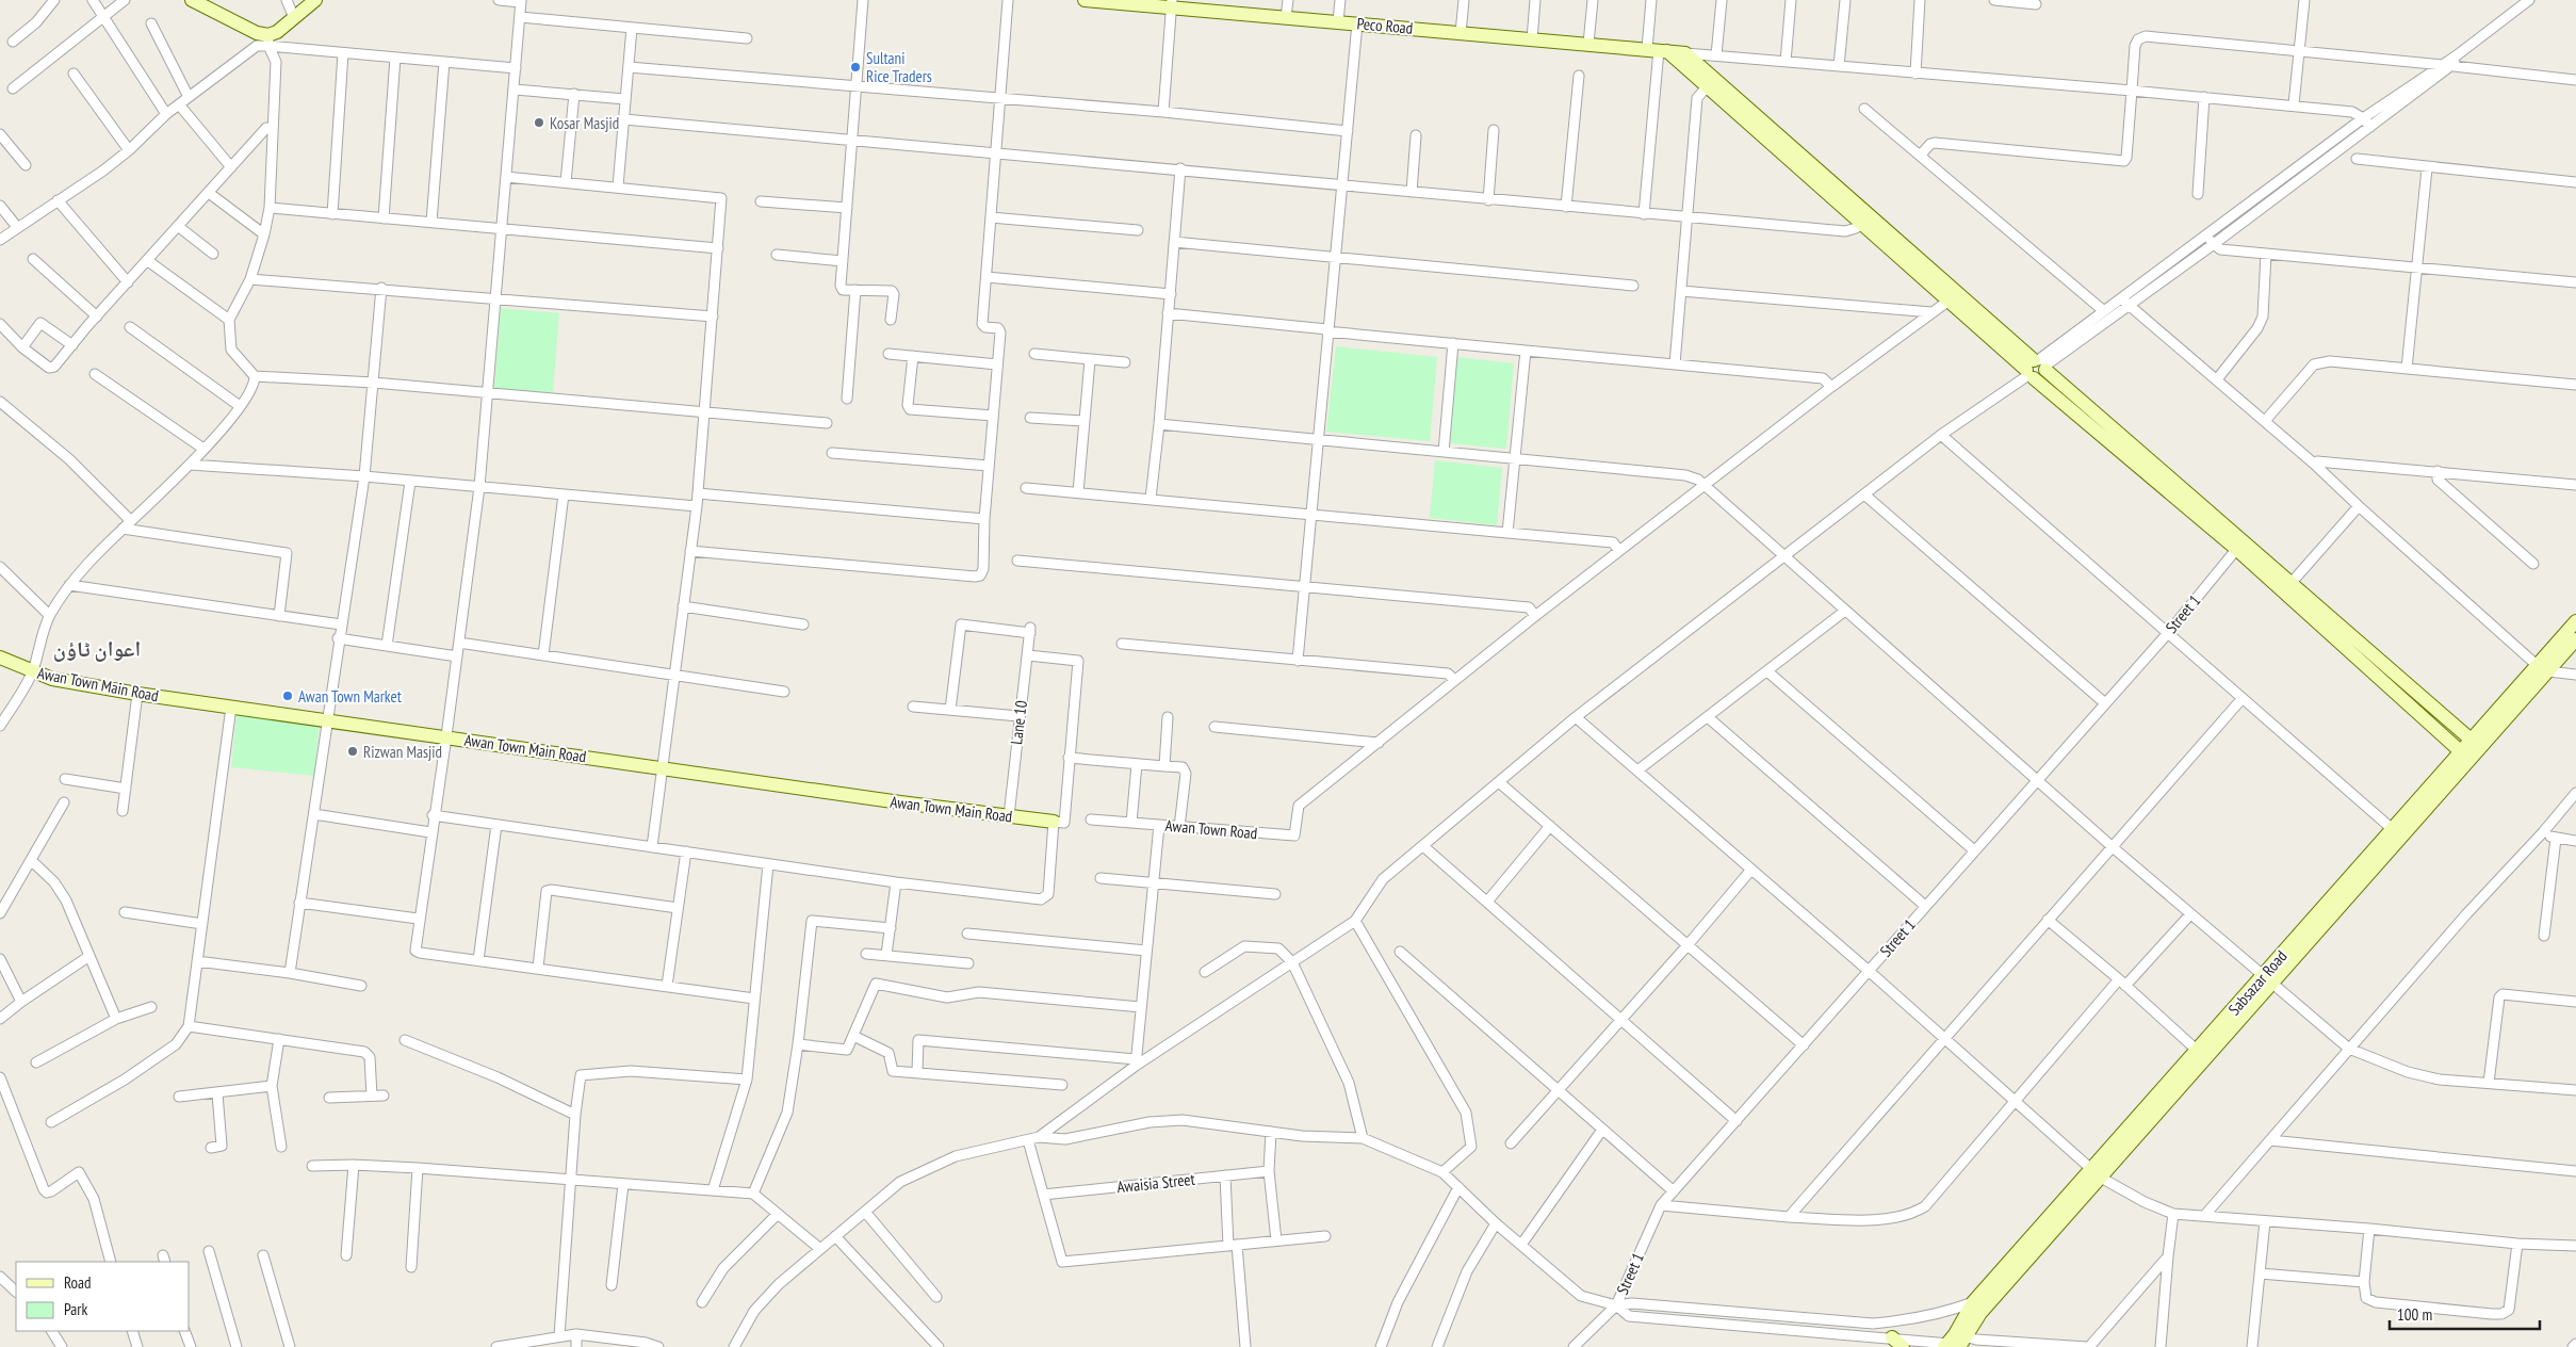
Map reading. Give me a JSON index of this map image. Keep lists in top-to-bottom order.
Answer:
{
  "streets": {
    "street": [
      "Peco Road",
      "Street 1",
      "Awan Town Main Road",
      "Lane 10",
      "Awan Town Road",
      "Sabsazar Road",
      "Awaisia Street"
    ]
  },
  "crossings": [
    ["Awan Town Main Road", "Lane 10"]
  ],
  "districts": ["اعوان ٹاؤن"],
  "places": [
    "Sultani Rice Traders",
    "Kosar Masjid",
    "Awan Town Market",
    "Rizwan Masjid"
  ],
  "legend": ["Road", "Park"],
  "scale_bar": "100 m"
}
